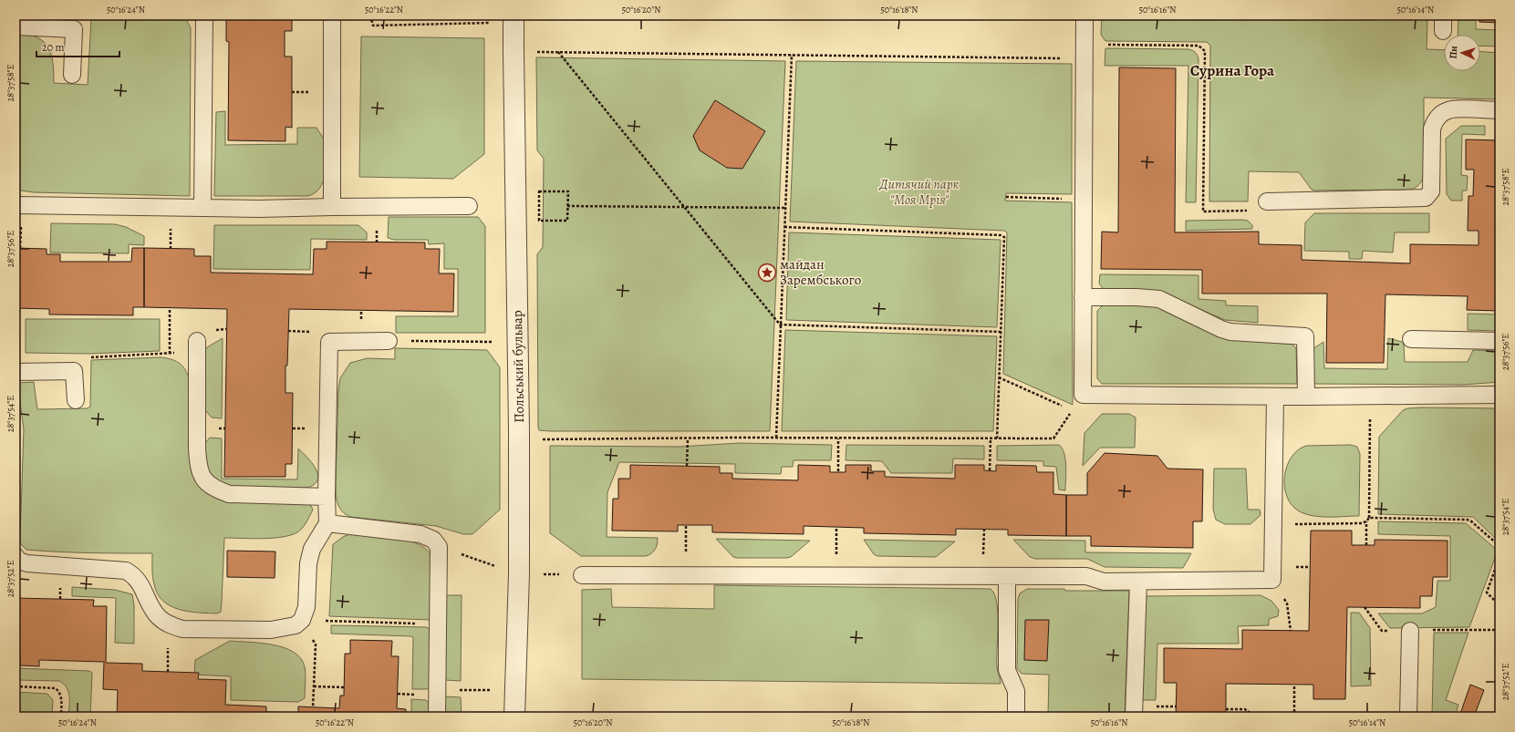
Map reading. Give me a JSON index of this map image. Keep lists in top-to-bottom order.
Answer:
{
  "streets": {
    "street": ["Польський бульвар"]
  },
  "districts": ["Сурина Гора"],
  "parks": ["Дитячий парк \"Моя Мрія\""],
  "places": {
    "place": ["майдан Зарембського"]
  },
  "scale_bar": "20 m",
  "north": "left",
  "coordinates": [
    "50°16'24\"N",
    "50°16'22\"N",
    "50°16'20\"N",
    "50°16'18\"N",
    "50°16'16\"N",
    "50°16'14\"N",
    "28°37'58\"E",
    "28°37'56\"E",
    "28°37'54\"E",
    "28°37'52\"E"
  ]
}
